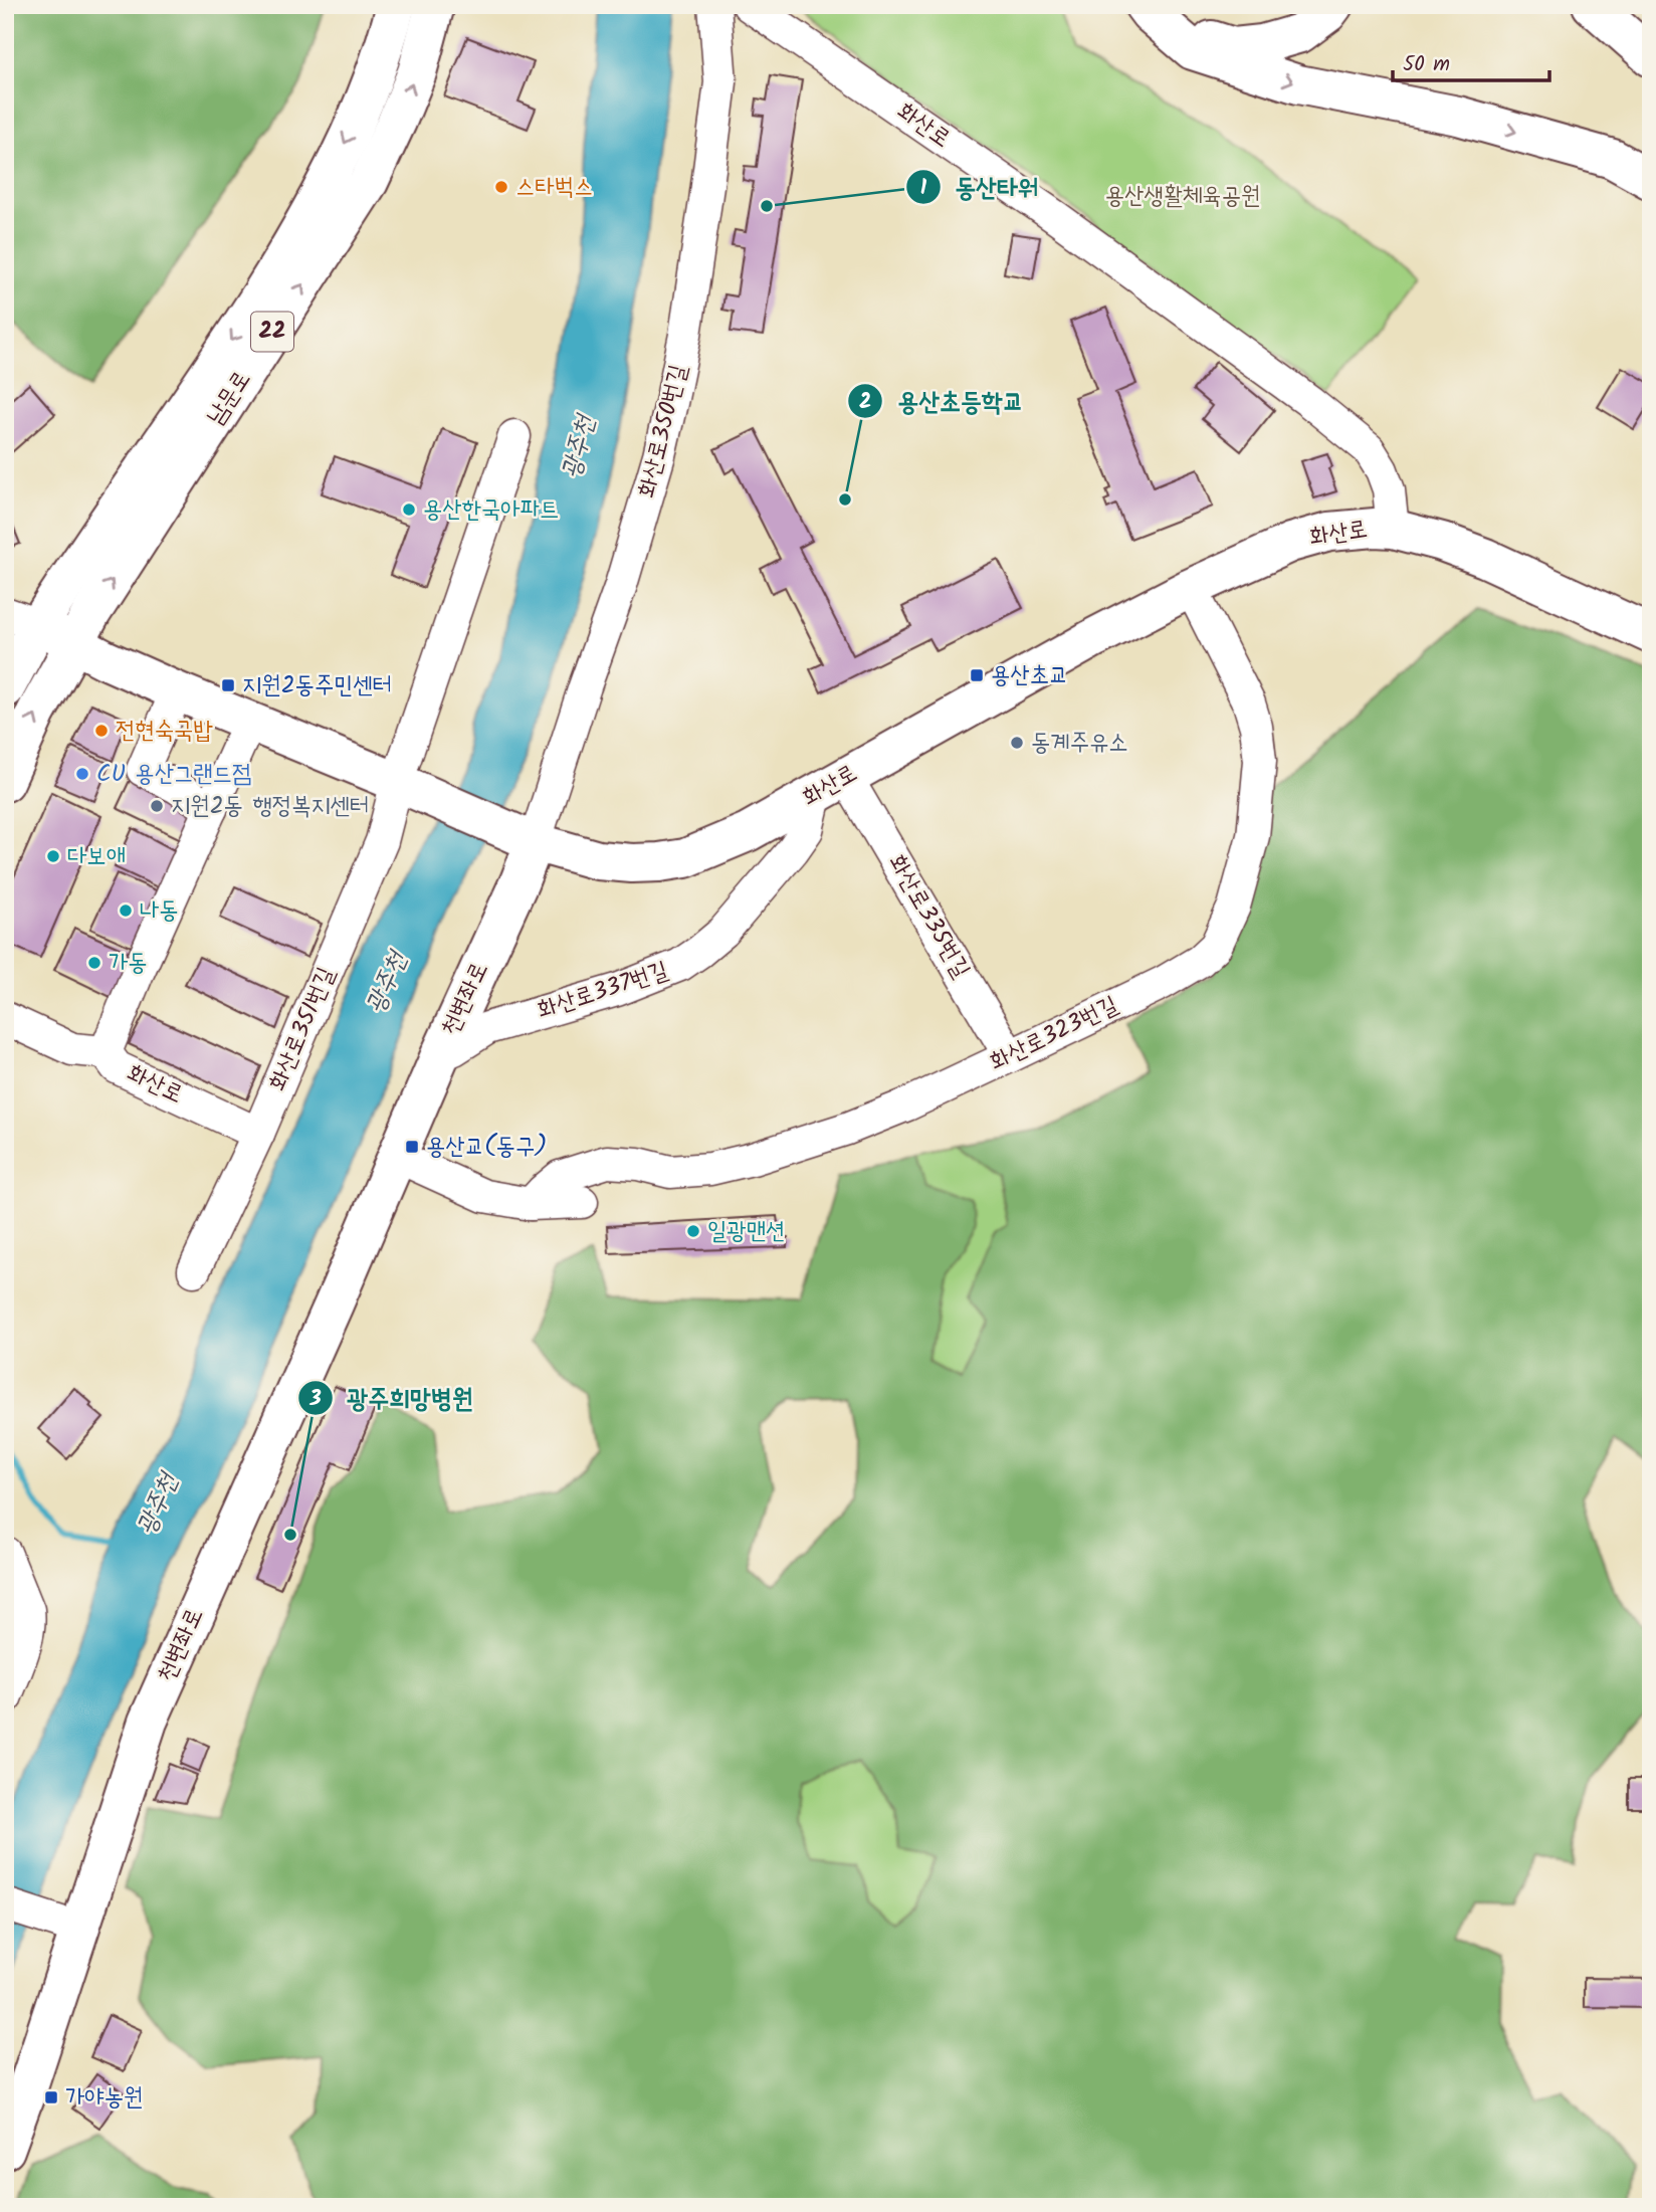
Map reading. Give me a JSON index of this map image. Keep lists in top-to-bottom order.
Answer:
{
  "streets": {
    "main road": [
      "화산로",
      "22",
      "남문로",
      "천변좌로"
    ],
    "street": [
      "화산로350번길",
      "화산로335번길",
      "화산로337번길",
      "화산로351번길",
      "화산로323번길"
    ]
  },
  "crossings": [
    ["화산로", "남문로"],
    ["화산로", "화산로350번길"],
    ["화산로", "화산로335번길"],
    ["화산로", "화산로337번길"],
    ["화산로", "천변좌로"],
    ["화산로", "화산로351번길"],
    ["화산로", "화산로323번길"],
    ["화산로350번길", "천변좌로"],
    ["화산로335번길", "화산로337번길"],
    ["화산로335번길", "화산로323번길"],
    ["화산로337번길", "천변좌로"]
  ],
  "water": ["광주천"],
  "parks": ["용산생활체육공원"],
  "places": {
    "other": [
      "스타벅스",
      "동산타워",
      "용산초등학교",
      "용산한국아파트",
      "전현숙국밥",
      "동계주유소",
      "CU 용산그랜드점",
      "지원2동 행정복지센터",
      "다보애",
      "나동",
      "가동",
      "일광맨션",
      "광주희망병원"
    ],
    "transit": [
      "용산초교",
      "지원2동주민센터",
      "용산교(동구)",
      "가야농원"
    ]
  },
  "scale_bar": "50 m"
}
